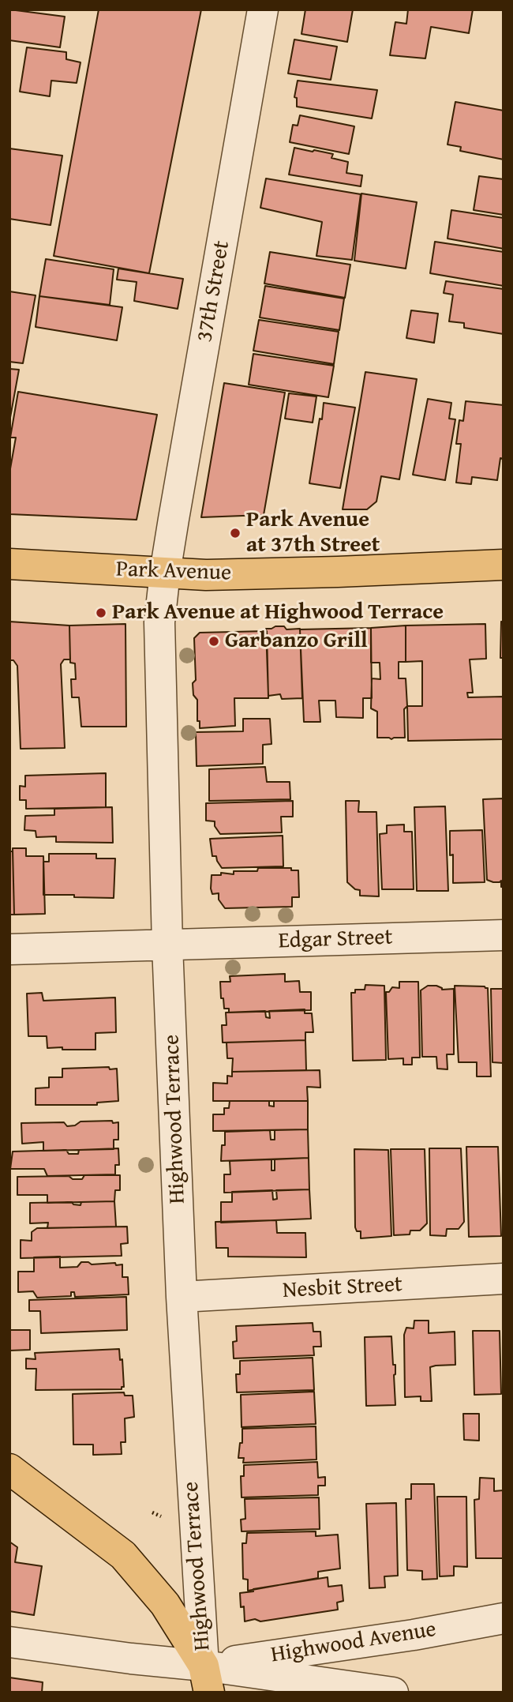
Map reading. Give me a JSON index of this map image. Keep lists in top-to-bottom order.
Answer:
{
  "streets": {
    "main road": ["Park Avenue"],
    "street": [
      "37th Street",
      "Edgar Street",
      "Highwood Terrace",
      "Nesbit Street",
      "Highwood Avenue"
    ]
  },
  "crossings": [
    ["37th Street", "Park Avenue"],
    ["37th Street", "Highwood Terrace"],
    ["Park Avenue", "Highwood Terrace"],
    ["Edgar Street", "Highwood Terrace"],
    ["Highwood Terrace", "Nesbit Street"],
    ["Highwood Terrace", "Highwood Avenue"]
  ],
  "places": ["Park Avenue at 37th Street", "Park Avenue at Highwood Terrace", "Garbanzo Grill"]
}
